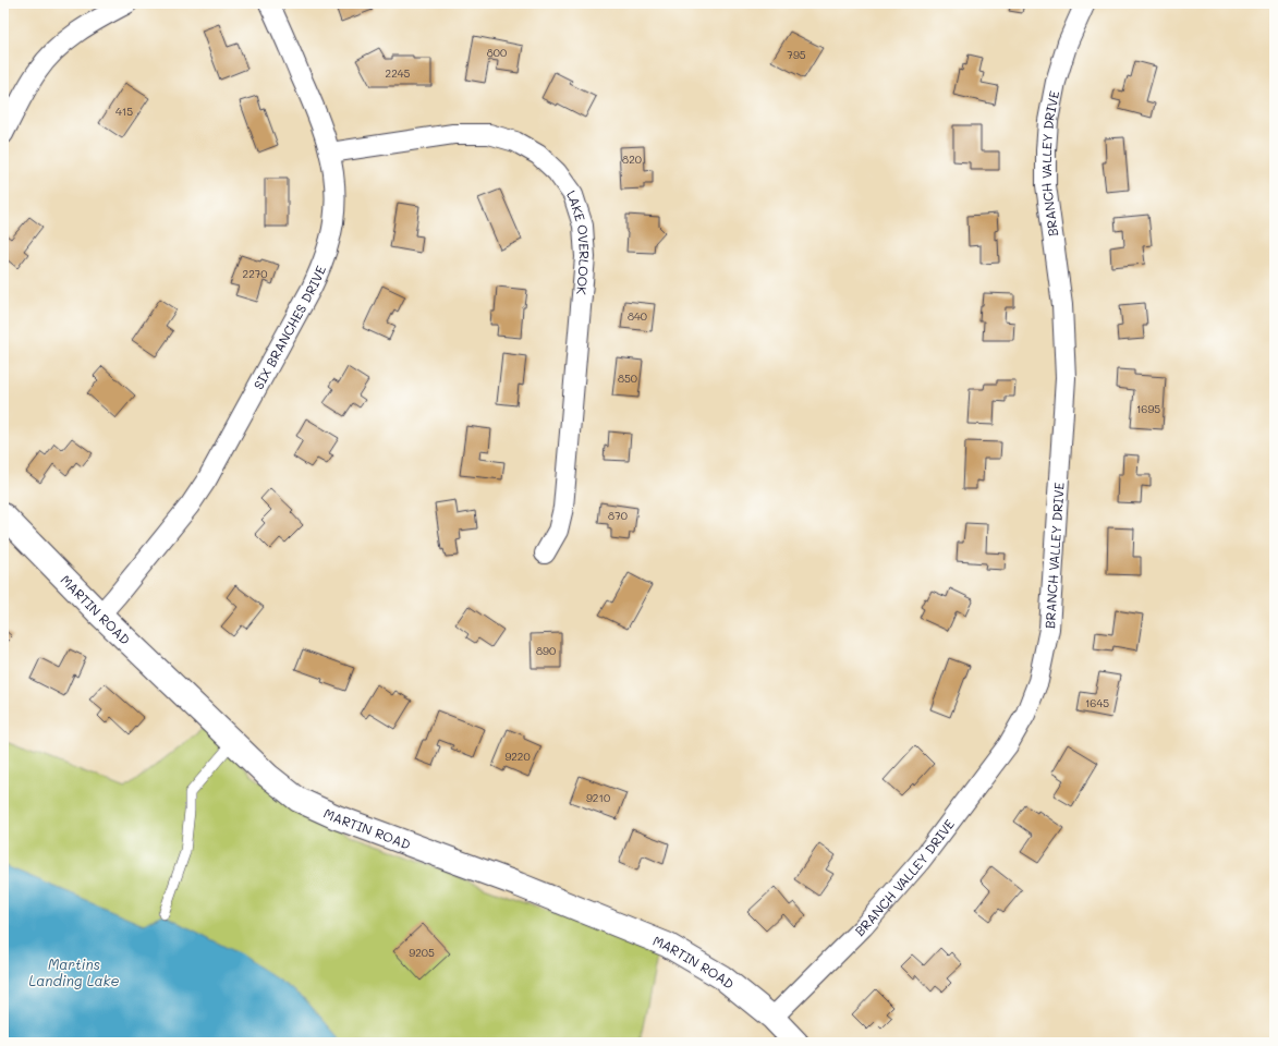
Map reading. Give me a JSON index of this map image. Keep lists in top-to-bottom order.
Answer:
{
  "streets": {
    "street": [
      "BRANCH VALLEY DRIVE",
      "LAKE OVERLOOK",
      "SIX BRANCHES DRIVE",
      "MARTIN ROAD"
    ]
  },
  "crossings": [
    ["BRANCH VALLEY DRIVE", "MARTIN ROAD"],
    ["LAKE OVERLOOK", "SIX BRANCHES DRIVE"],
    ["SIX BRANCHES DRIVE", "MARTIN ROAD"]
  ],
  "water": ["Martins Landing Lake"],
  "house_numbers": [
    "800",
    "795",
    "2245",
    "415",
    "820",
    "2270",
    "840",
    "850",
    "1695",
    "870",
    "890",
    "1645",
    "9220",
    "9210",
    "9205"
  ]
}
